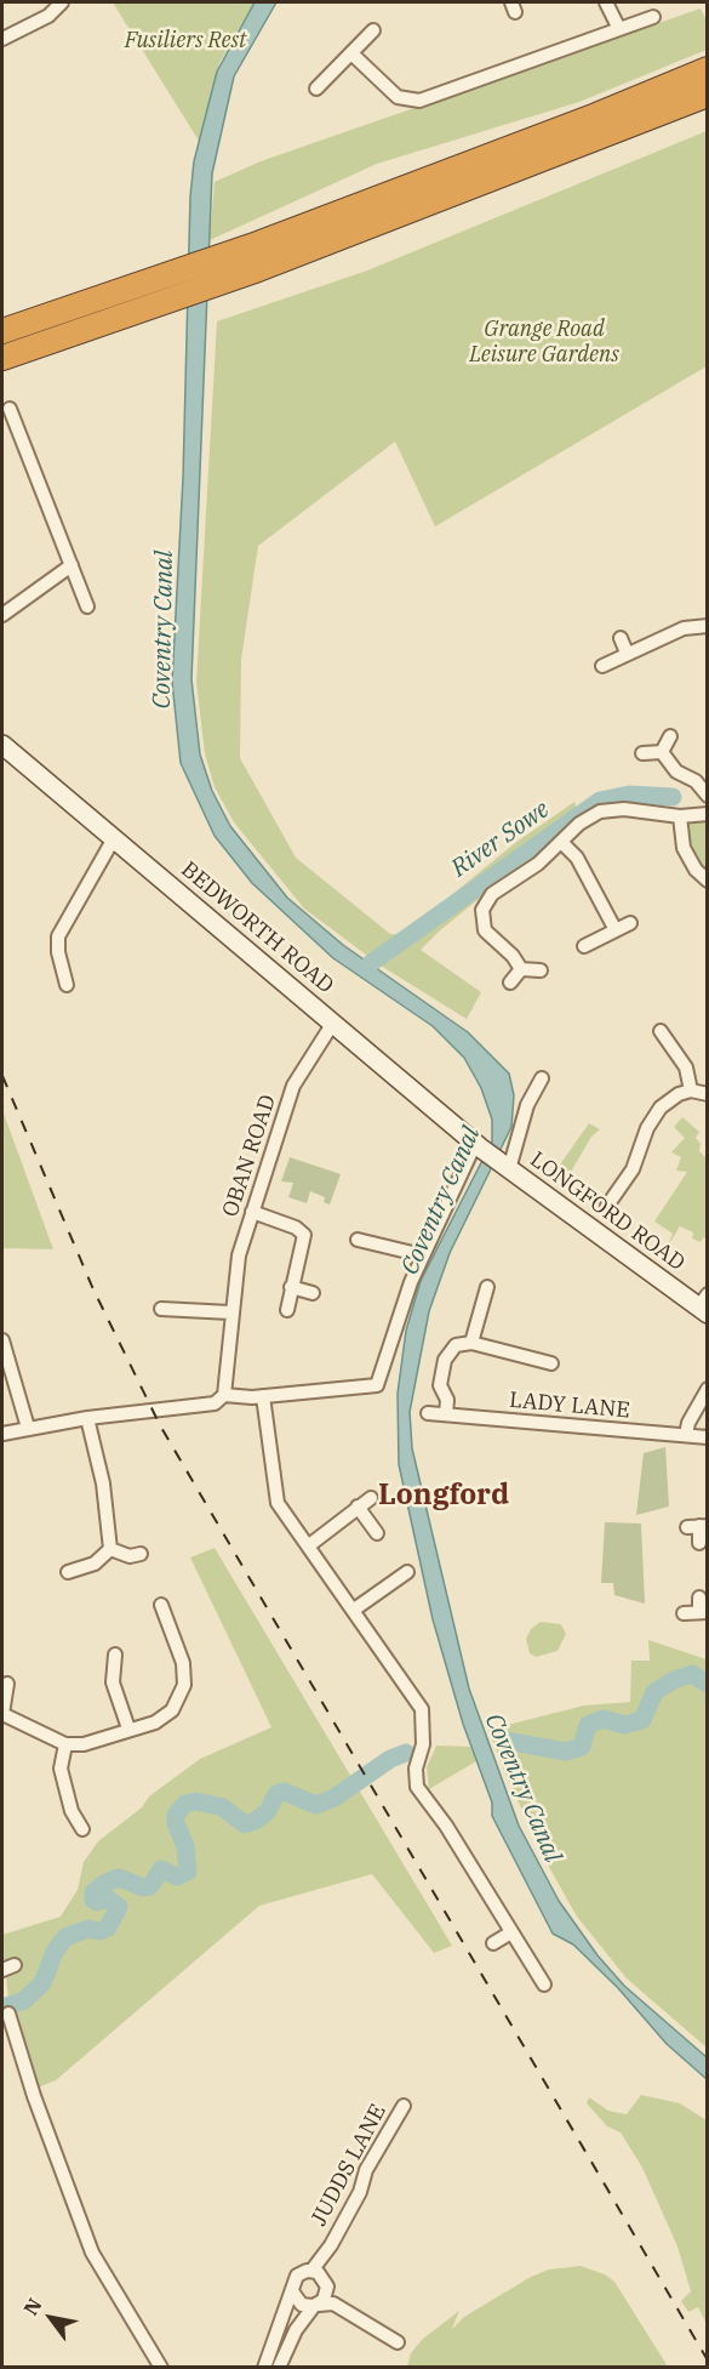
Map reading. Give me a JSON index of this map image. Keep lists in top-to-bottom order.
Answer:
{
  "streets": {
    "main road": ["BEDWORTH ROAD", "LONGFORD ROAD"],
    "street": ["OBAN ROAD", "LADY LANE", "JUDDS LANE"]
  },
  "crossings": [
    ["BEDWORTH ROAD", "OBAN ROAD"],
    ["BEDWORTH ROAD", "LONGFORD ROAD"]
  ],
  "districts": ["Longford"],
  "water": ["Coventry Canal", "River Sowe"],
  "parks": ["Fusiliers Rest", "Grange Road Leisure Gardens"],
  "north": "top left"
}
